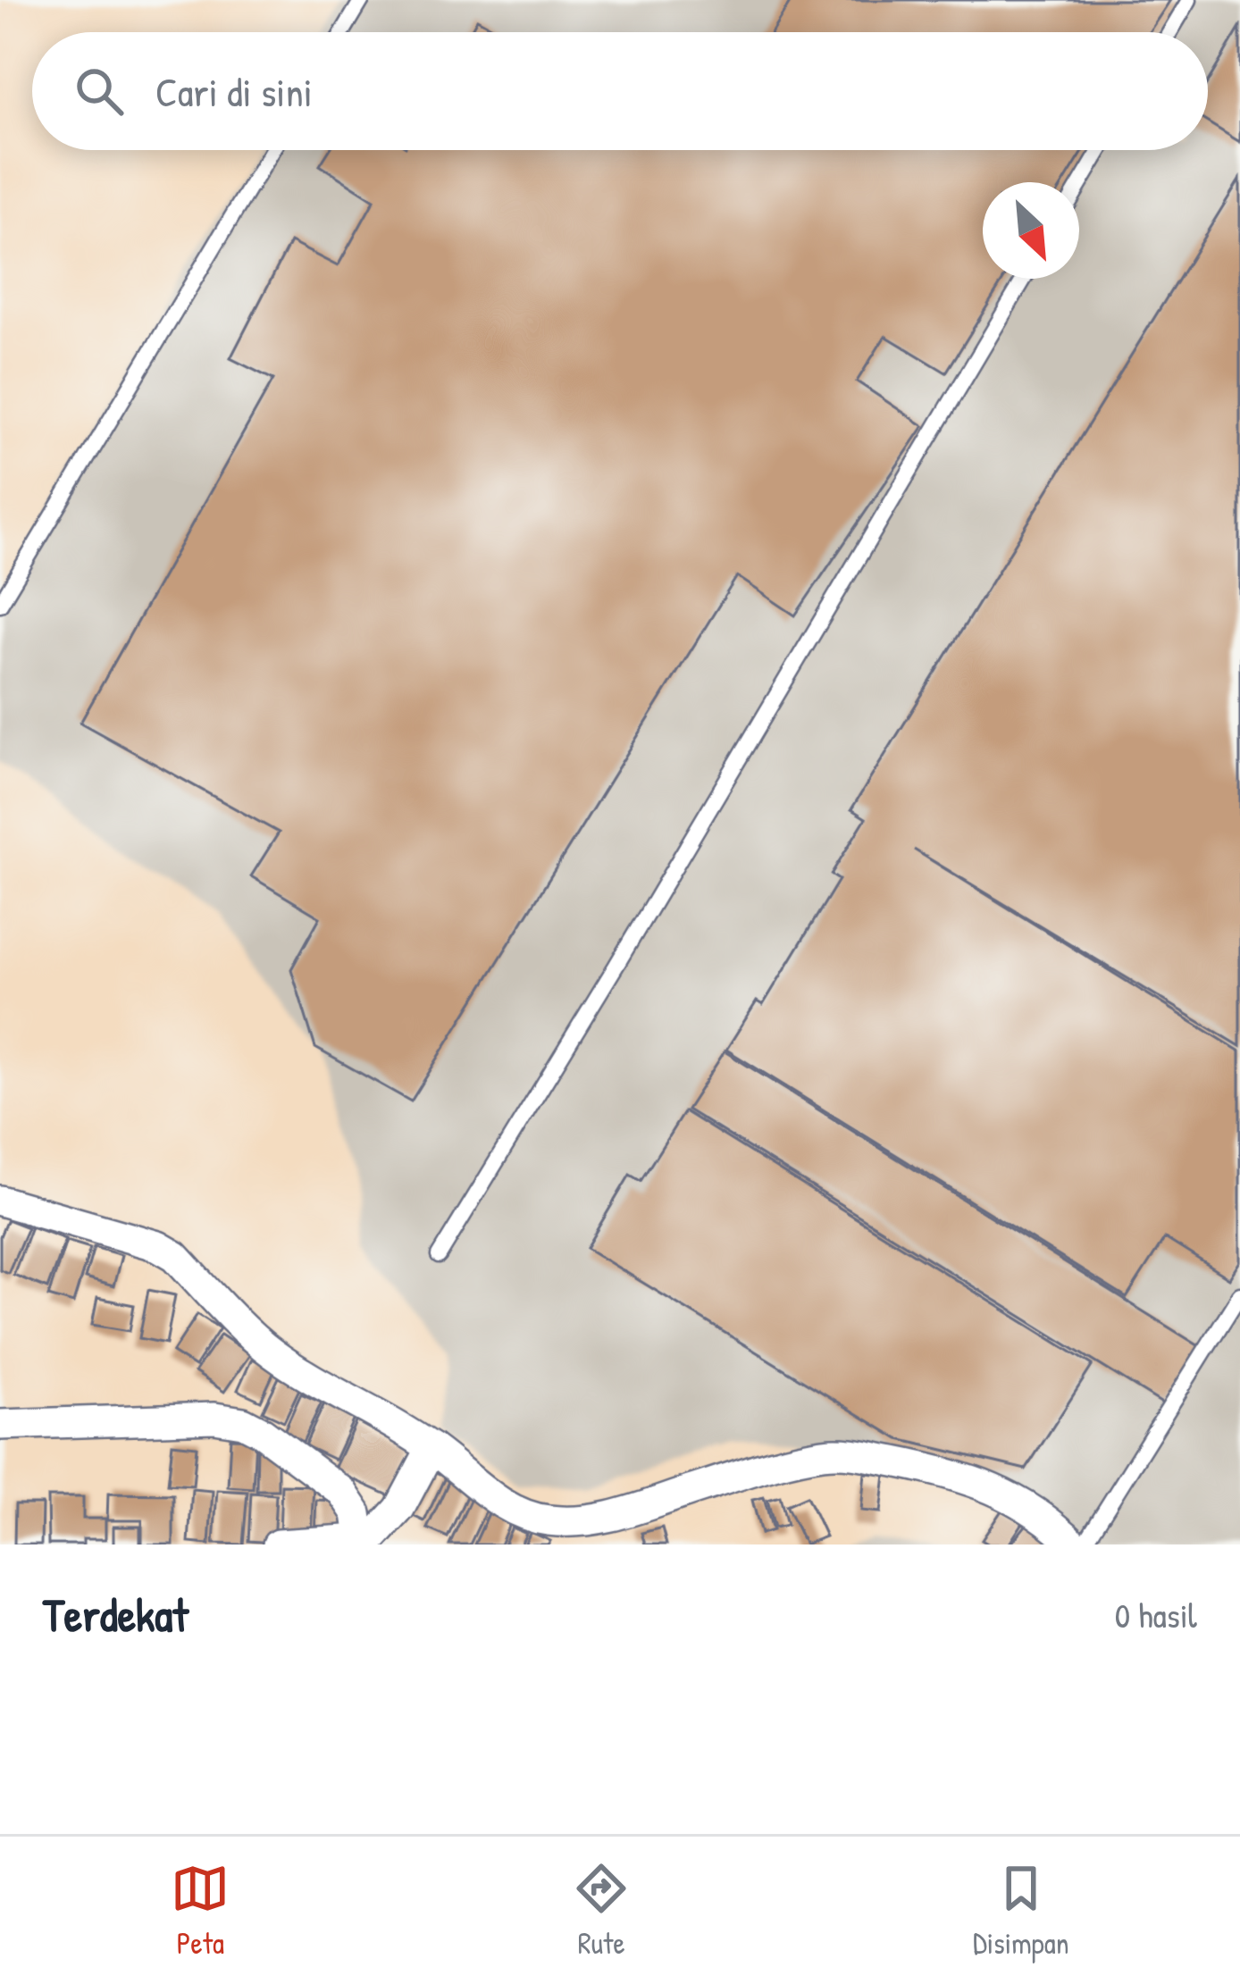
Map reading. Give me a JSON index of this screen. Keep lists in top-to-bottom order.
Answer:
{
  "north": "bottom right",
  "page": {
    "search": "Cari di sini",
    "heading": ["Terdekat", "0 hasil"],
    "nav": ["Peta", "Rute", "Disimpan"]
  }
}
